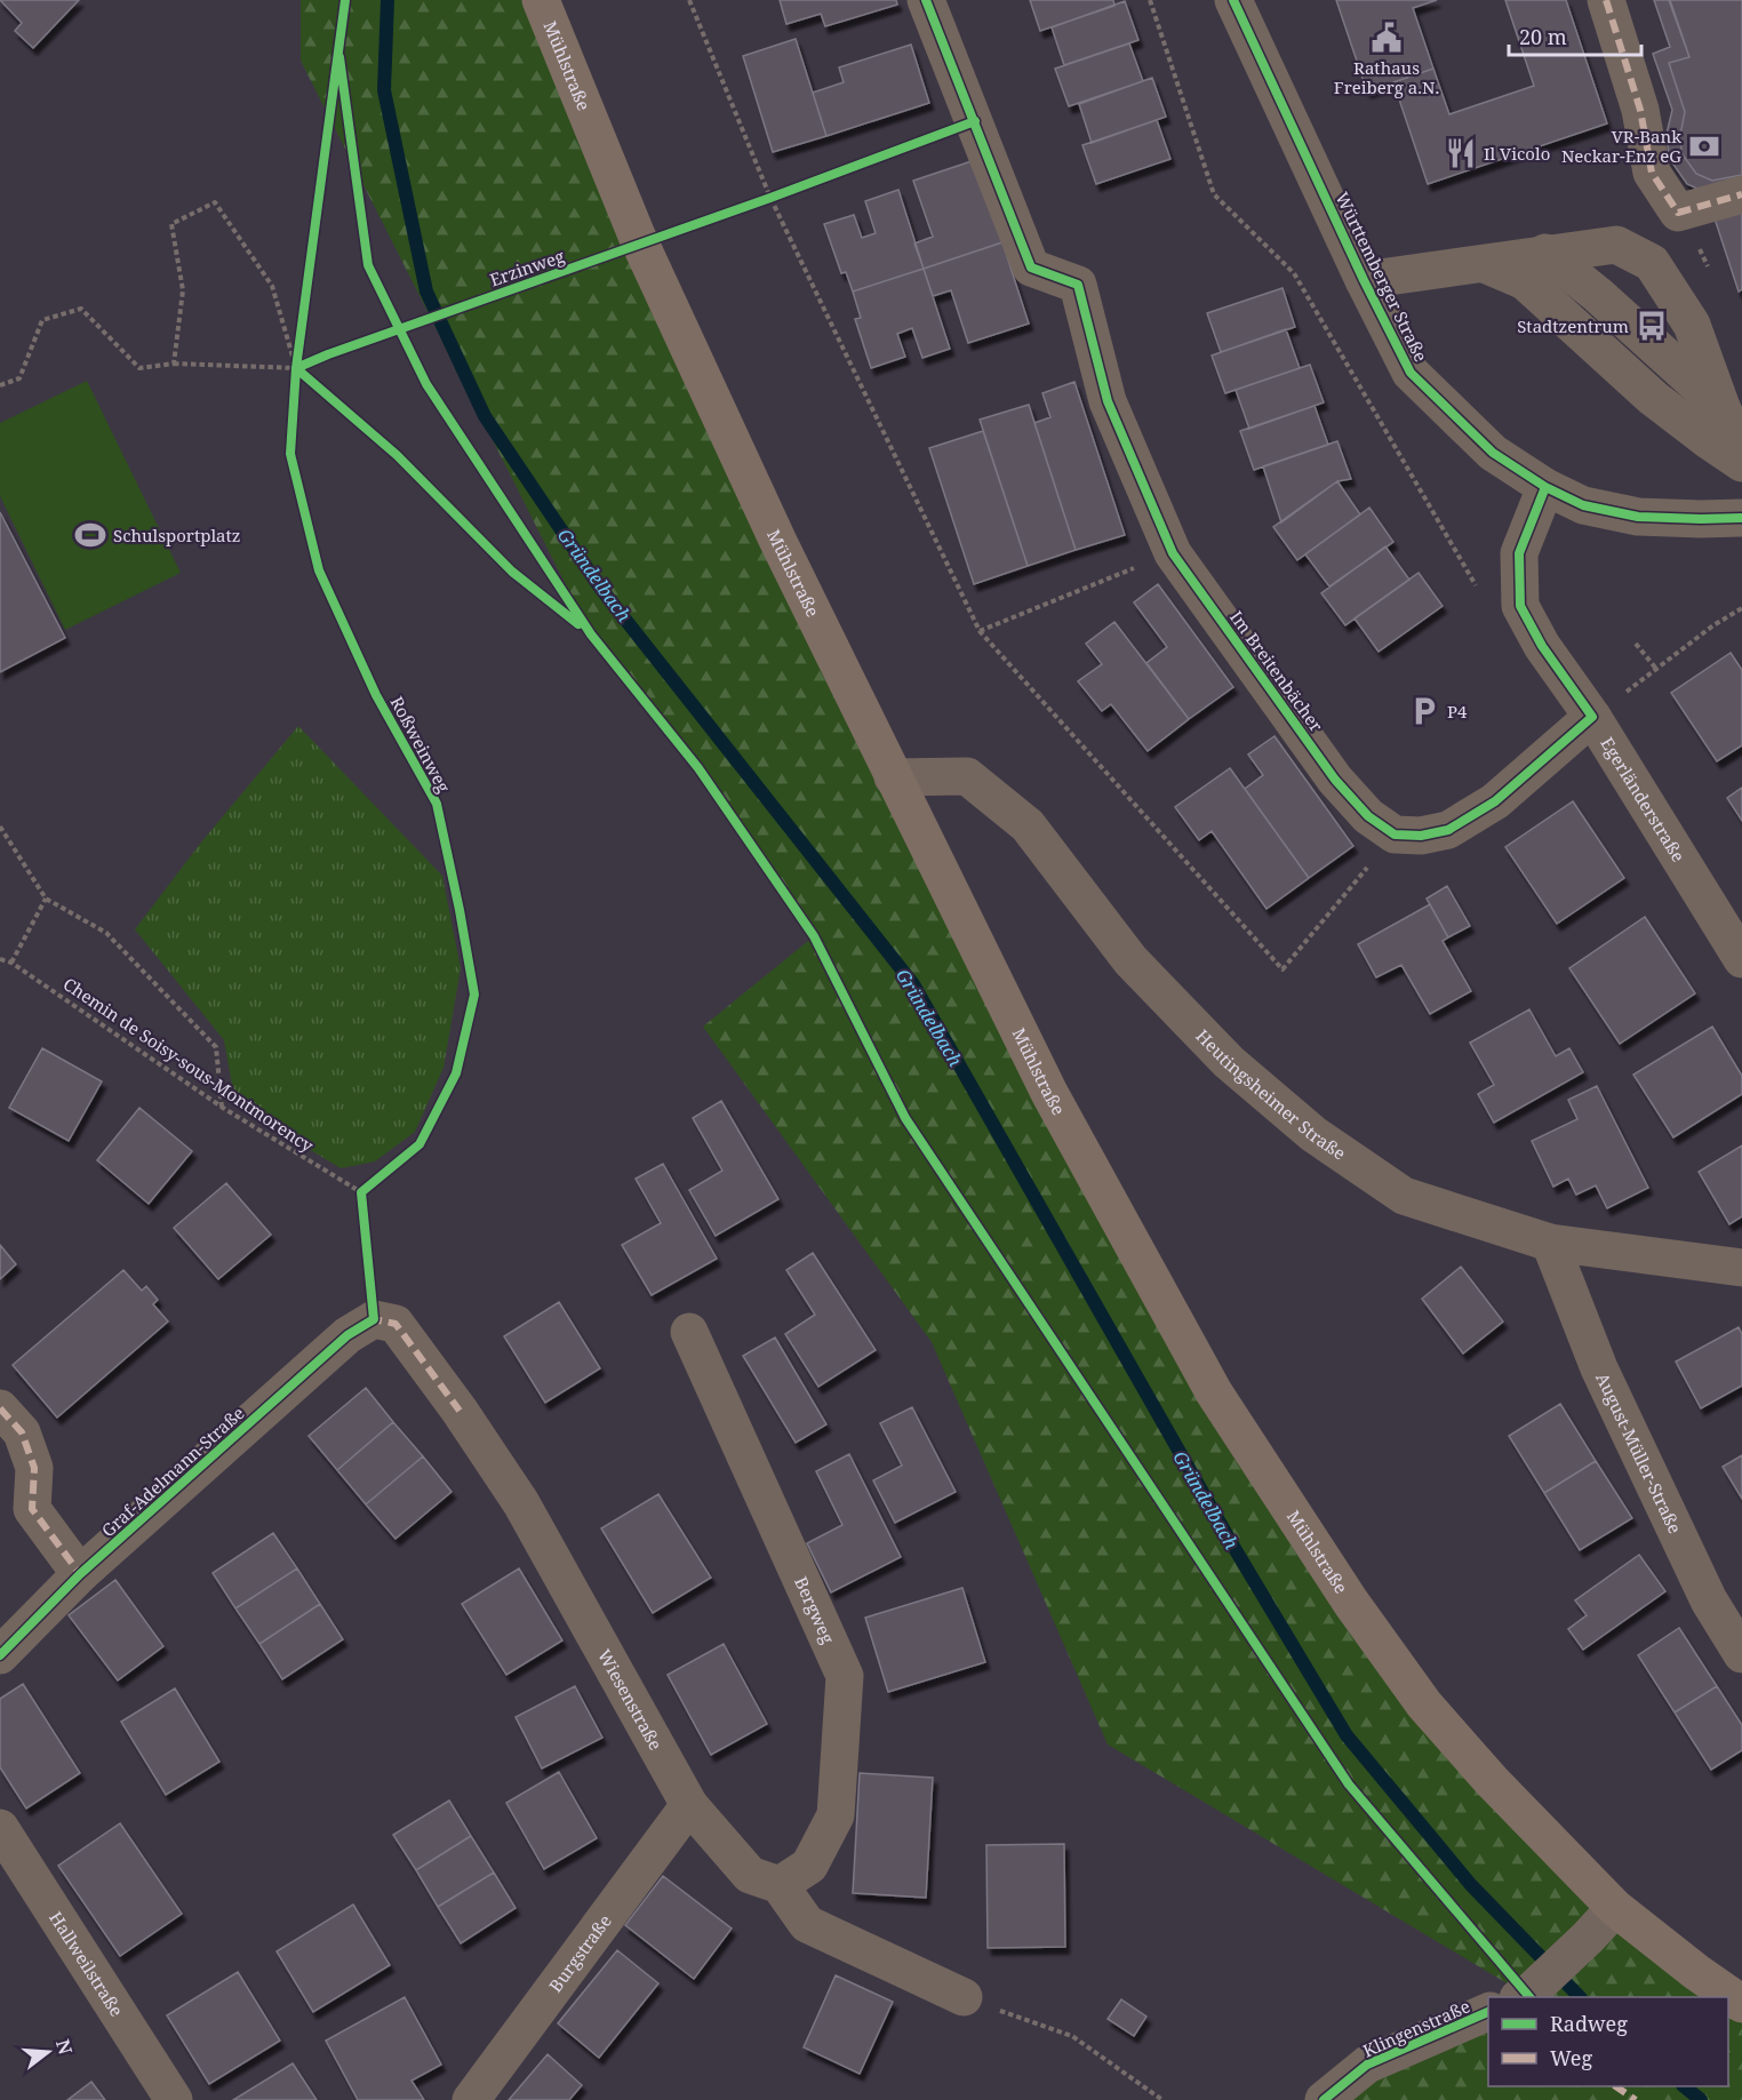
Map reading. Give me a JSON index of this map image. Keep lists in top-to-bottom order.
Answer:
{
  "streets": {
    "main road": ["Mühlstraße"],
    "street": [
      "Württemberger Straße",
      "Im Breitenbächer",
      "Egerländerstraße",
      "Heutingsheimer Straße",
      "August-Müller-Straße",
      "Graf-Adelmann-Straße",
      "Bergweg",
      "Wiesenstraße",
      "Burgstraße",
      "Hallweilstraße",
      "Klingenstraße"
    ],
    "path": ["Chemin de Soisy-sous-Montmorency"],
    "cycle path": ["Erzinweg", "Roßweinweg"]
  },
  "crossings": [
    ["Mühlstraße", "Heutingsheimer Straße"],
    ["Erzinweg", "Im Breitenbächer"],
    ["Erzinweg", "Roßweinweg"],
    ["Württemberger Straße", "Egerländerstraße"],
    ["Roßweinweg", "Chemin de Soisy-sous-Montmorency"],
    ["Heutingsheimer Straße", "August-Müller-Straße"],
    ["Graf-Adelmann-Straße", "Wiesenstraße"],
    ["Bergweg", "Wiesenstraße"],
    ["Wiesenstraße", "Burgstraße"]
  ],
  "water": ["Gründelbach"],
  "places": {
    "public building": ["Rathaus Freiberg a.N."],
    "bank": ["VR-Bank Neckar-Enz eG"],
    "restaurant": ["Il Vicolo"],
    "bus stop": ["Stadtzentrum"],
    "sports": ["Schulsportplatz"],
    "parking": ["P4"]
  },
  "legend": ["Radweg", "Weg"],
  "scale_bar": "20 m",
  "north": "right"
}
